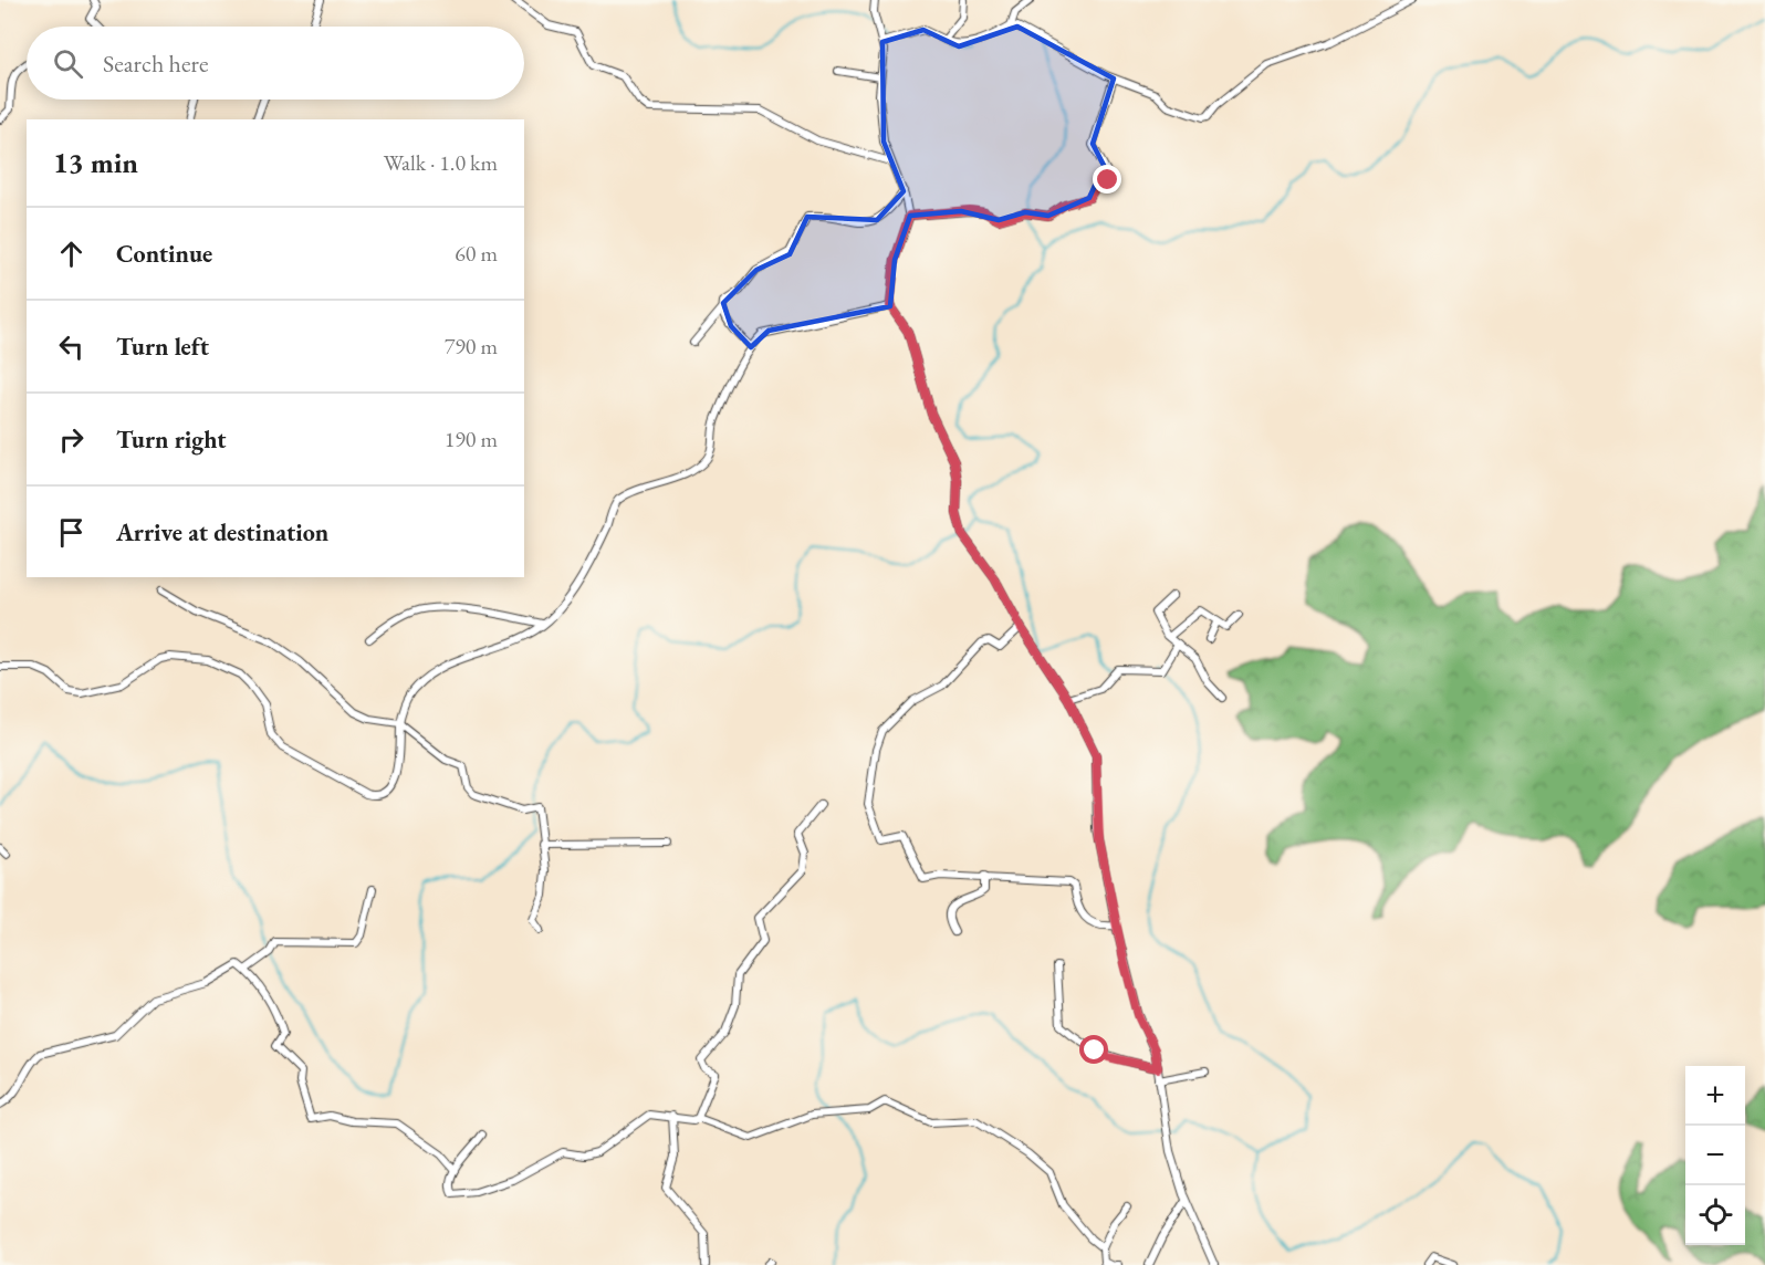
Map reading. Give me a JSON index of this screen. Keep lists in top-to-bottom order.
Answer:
{
  "page": {
    "search": "Search here",
    "heading": ["13 min", "Walk · 1.0 km"],
    "list": [
      ["Continue", "60 m"],
      ["Turn left", "790 m"],
      ["Turn right", "190 m"],
      "Arrive at destination"
    ],
    "map_buttons": ["+", "−"]
  }
}
